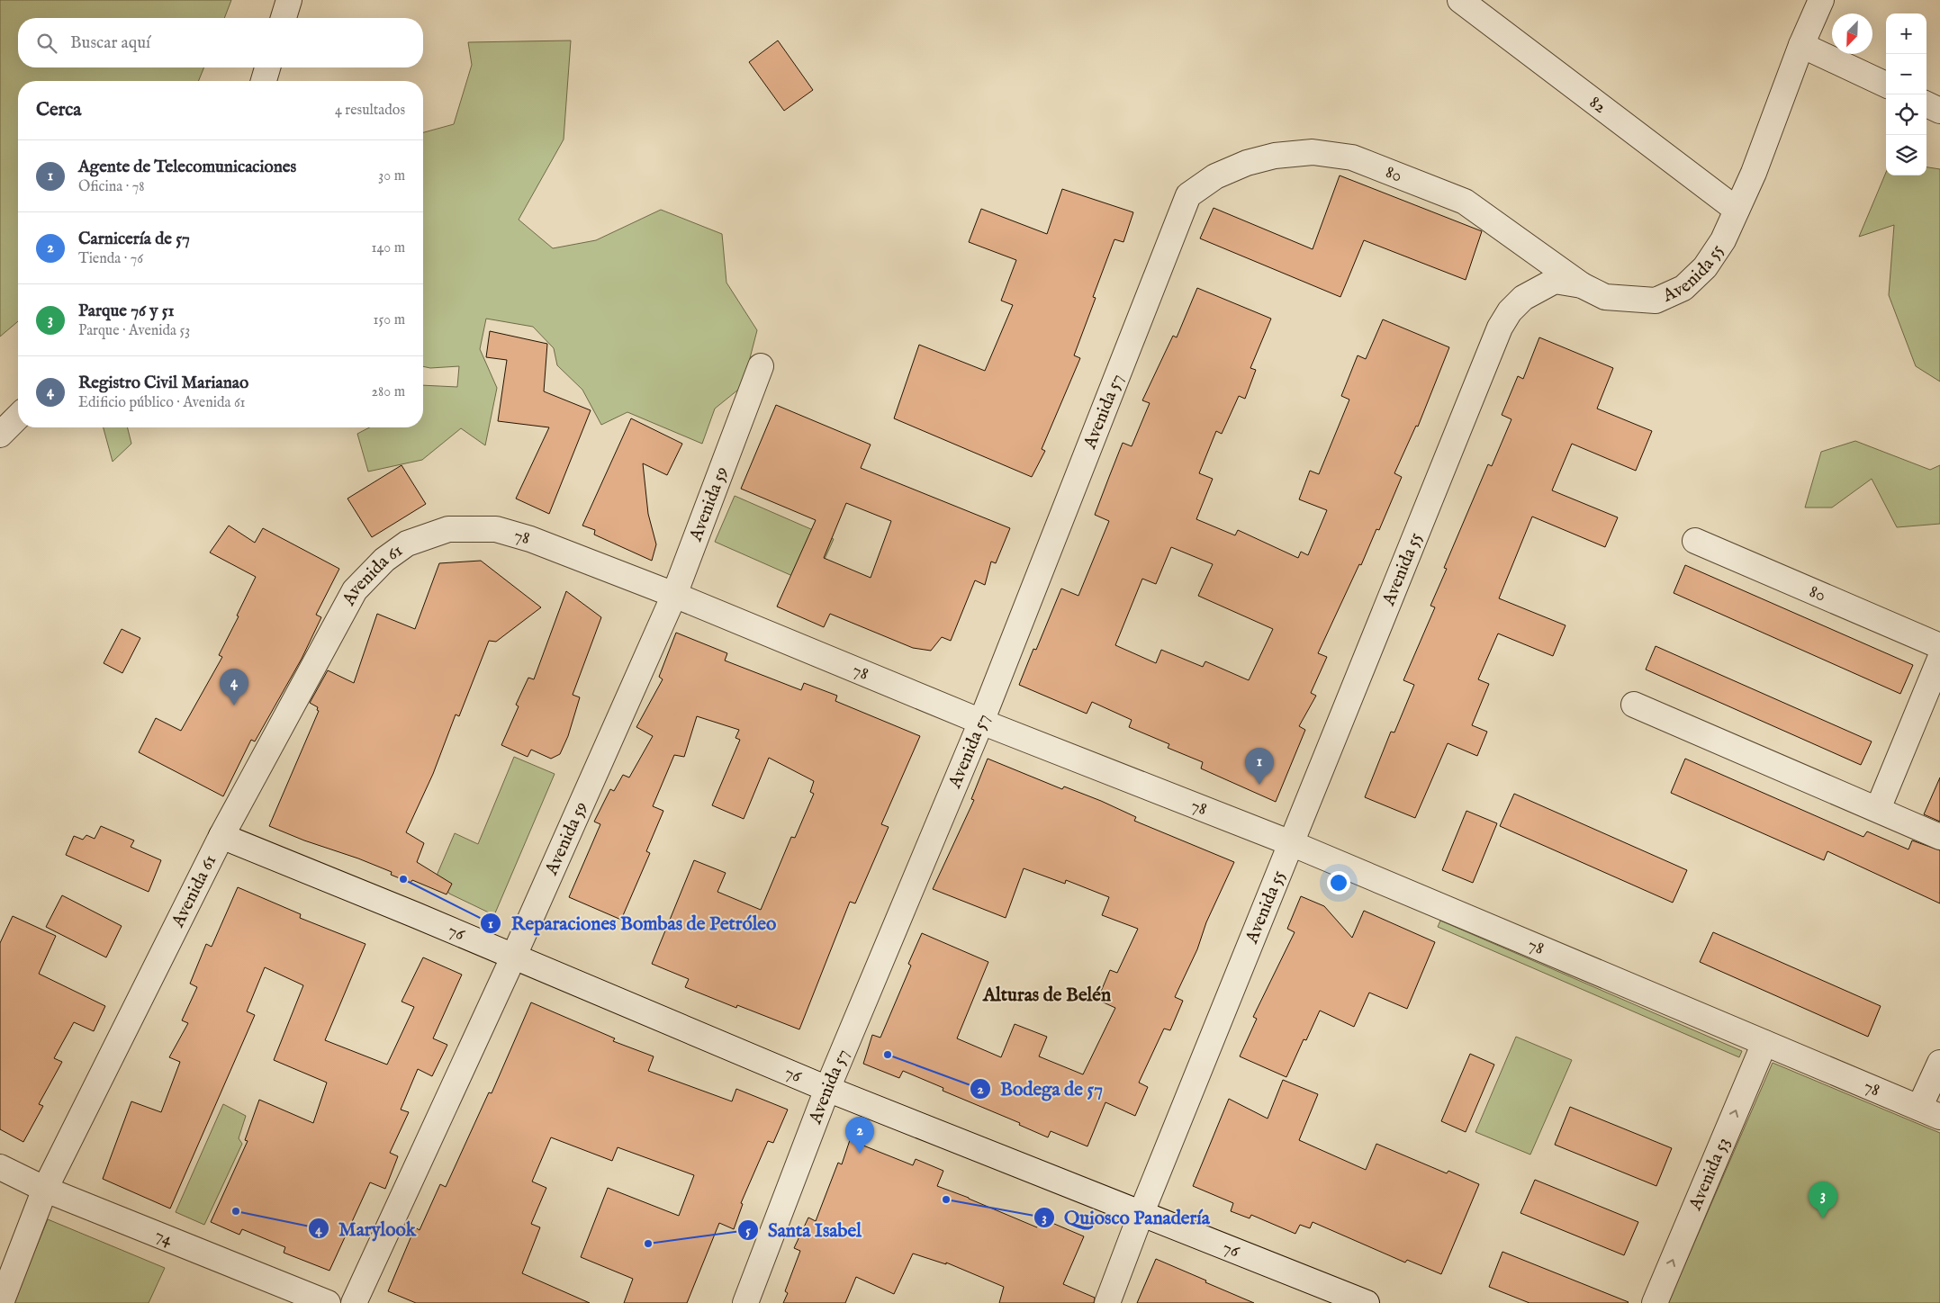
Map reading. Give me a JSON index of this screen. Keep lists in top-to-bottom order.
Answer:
{
  "streets": {
    "street": [
      "82",
      "80",
      "Avenida 55",
      "Avenida 57",
      "Avenida 59",
      "78",
      "Avenida 61",
      "76",
      "Avenida 53",
      "74"
    ]
  },
  "crossings": [
    ["82", "Avenida 55"],
    ["80", "Avenida 55"],
    ["80", "Avenida 57"],
    ["Avenida 55", "78"],
    ["Avenida 55", "76"],
    ["Avenida 57", "78"],
    ["Avenida 57", "76"],
    ["Avenida 59", "78"],
    ["Avenida 59", "76"],
    ["78", "Avenida 61"],
    ["78", "Avenida 53"],
    ["Avenida 61", "76"],
    ["Avenida 61", "74"]
  ],
  "one_way": ["Avenida 53"],
  "districts": ["Alturas de Belén"],
  "places": [
    "Reparaciones Bombas de Petróleo",
    "Bodega de 57",
    "Quiosco Panadería",
    "Marylook",
    "Santa Isabel"
  ],
  "north": "bottom left",
  "page": {
    "map_buttons": ["+", "−"],
    "search": "Buscar aquí",
    "heading": ["Cerca", "4 resultados"],
    "list": [
      {
        "mark": "1",
        "name": "Agente de Telecomunicaciones",
        "note": "Oficina · 78",
        "value": "30 m"
      },
      {
        "mark": "2",
        "name": "Carnicería de 57",
        "note": "Tienda · 76",
        "value": "140 m"
      },
      {
        "mark": "3",
        "name": "Parque 76 y 51",
        "note": "Parque · Avenida 53",
        "value": "150 m"
      },
      {
        "mark": "4",
        "name": "Registro Civil Marianao",
        "note": "Edificio público · Avenida 61",
        "value": "280 m"
      }
    ],
    "pins": [
      "4",
      "1",
      "2",
      "3"
    ]
  }
}
